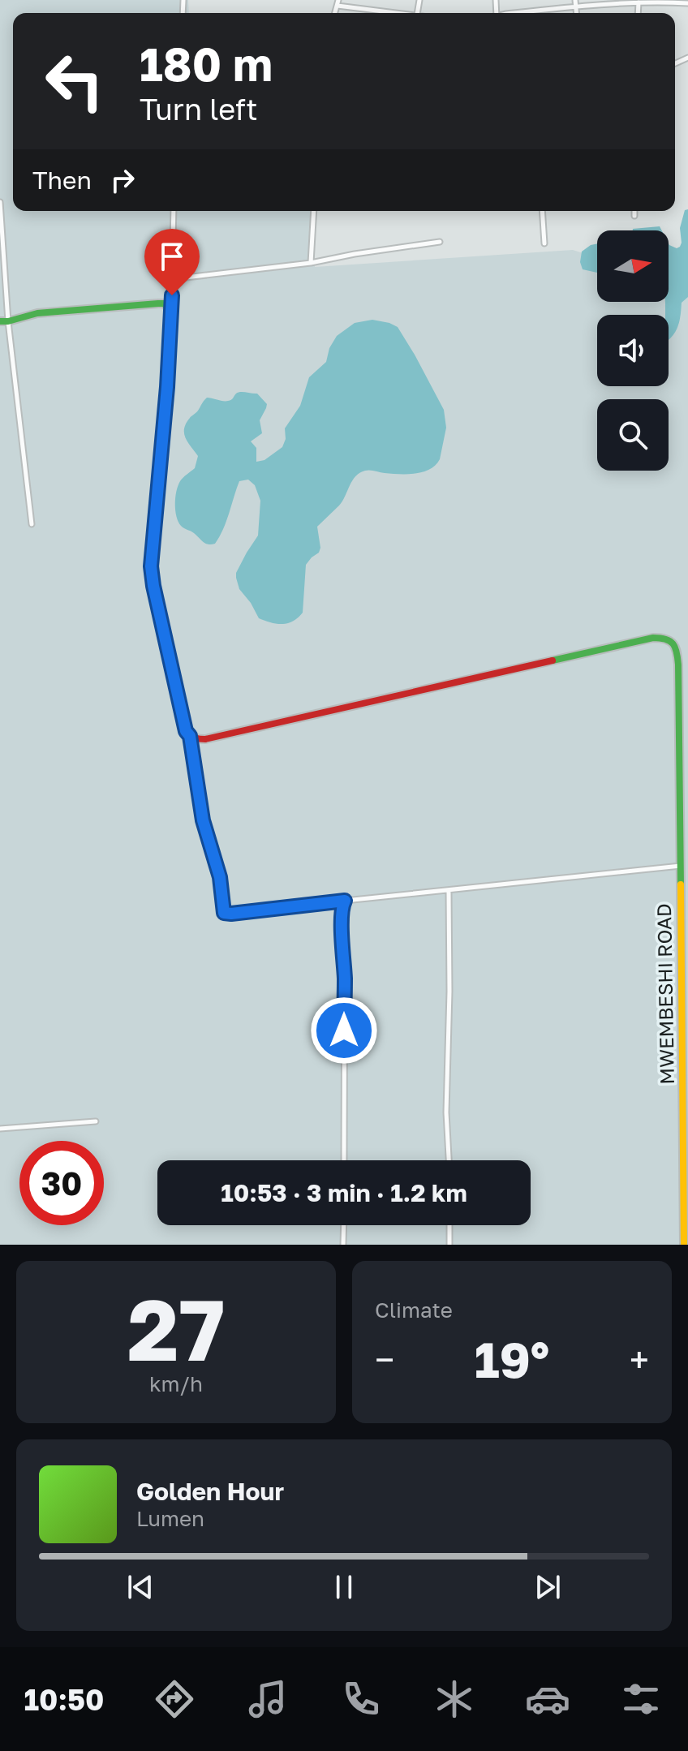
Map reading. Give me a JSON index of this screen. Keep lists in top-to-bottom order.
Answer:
{
  "streets": {
    "street": ["MWEMBESHI ROAD"]
  },
  "north": "right",
  "page": {
    "turn": ["180 m", "Turn left"],
    "then": "Then",
    "limit": "30",
    "trip": "10:53 · 3 min · 1.2 km",
    "tile": [
      ["27", "km/h"],
      "Climate"
    ],
    "heat": ["−", "19°", "+"],
    "song": ["Golden Hour", "Lumen"],
    "tabs": "10:50"
  }
}
